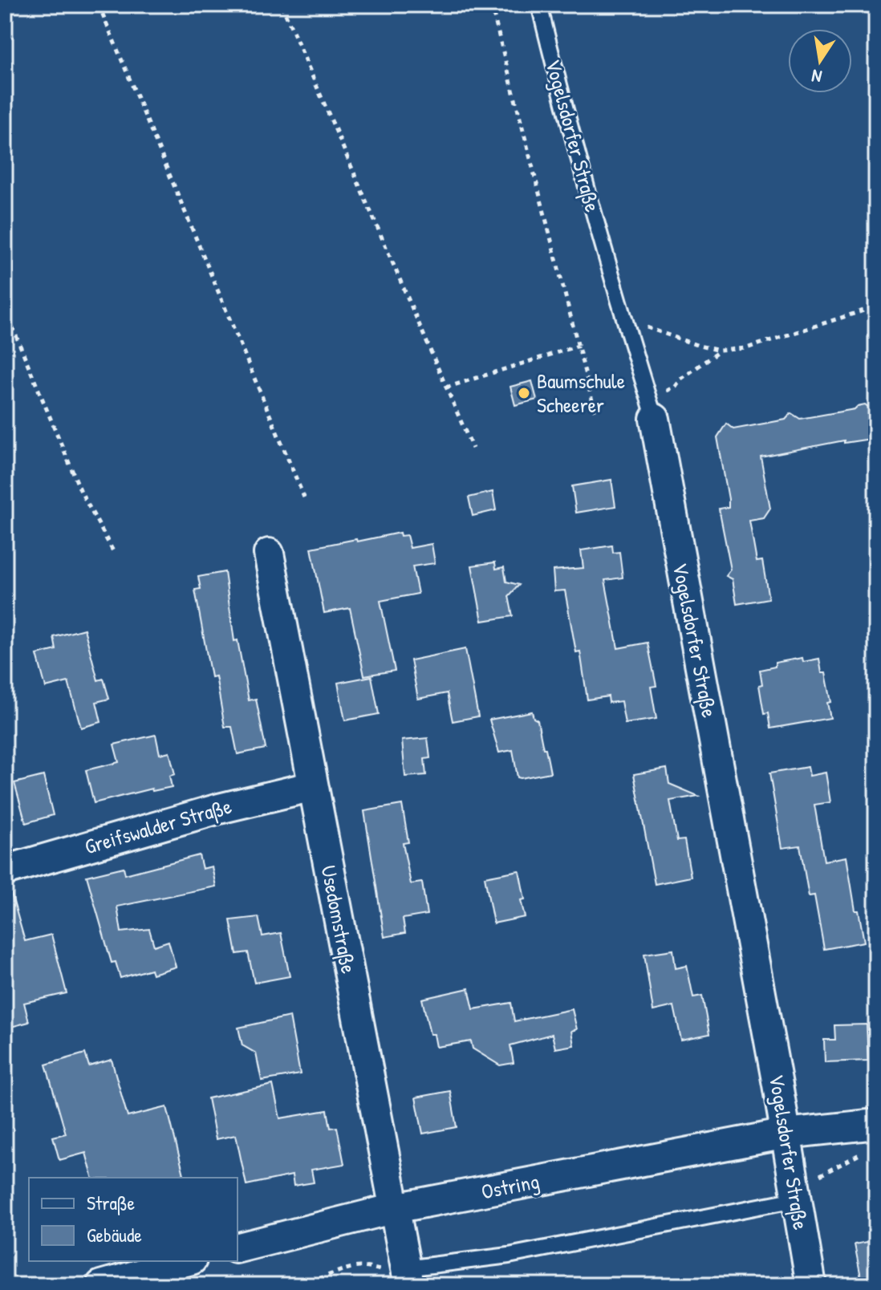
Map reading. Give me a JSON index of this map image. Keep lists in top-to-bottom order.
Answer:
{
  "streets": {
    "street": [
      "Vogelsdorfer Straße",
      "Greifswalder Straße",
      "Usedomstraße",
      "Ostring"
    ]
  },
  "crossings": [
    ["Vogelsdorfer Straße", "Ostring"],
    ["Greifswalder Straße", "Usedomstraße"],
    ["Usedomstraße", "Ostring"]
  ],
  "places": ["Baumschule Scheerer"],
  "legend": ["Straße", "Gebäude"],
  "north": "bottom"
}
